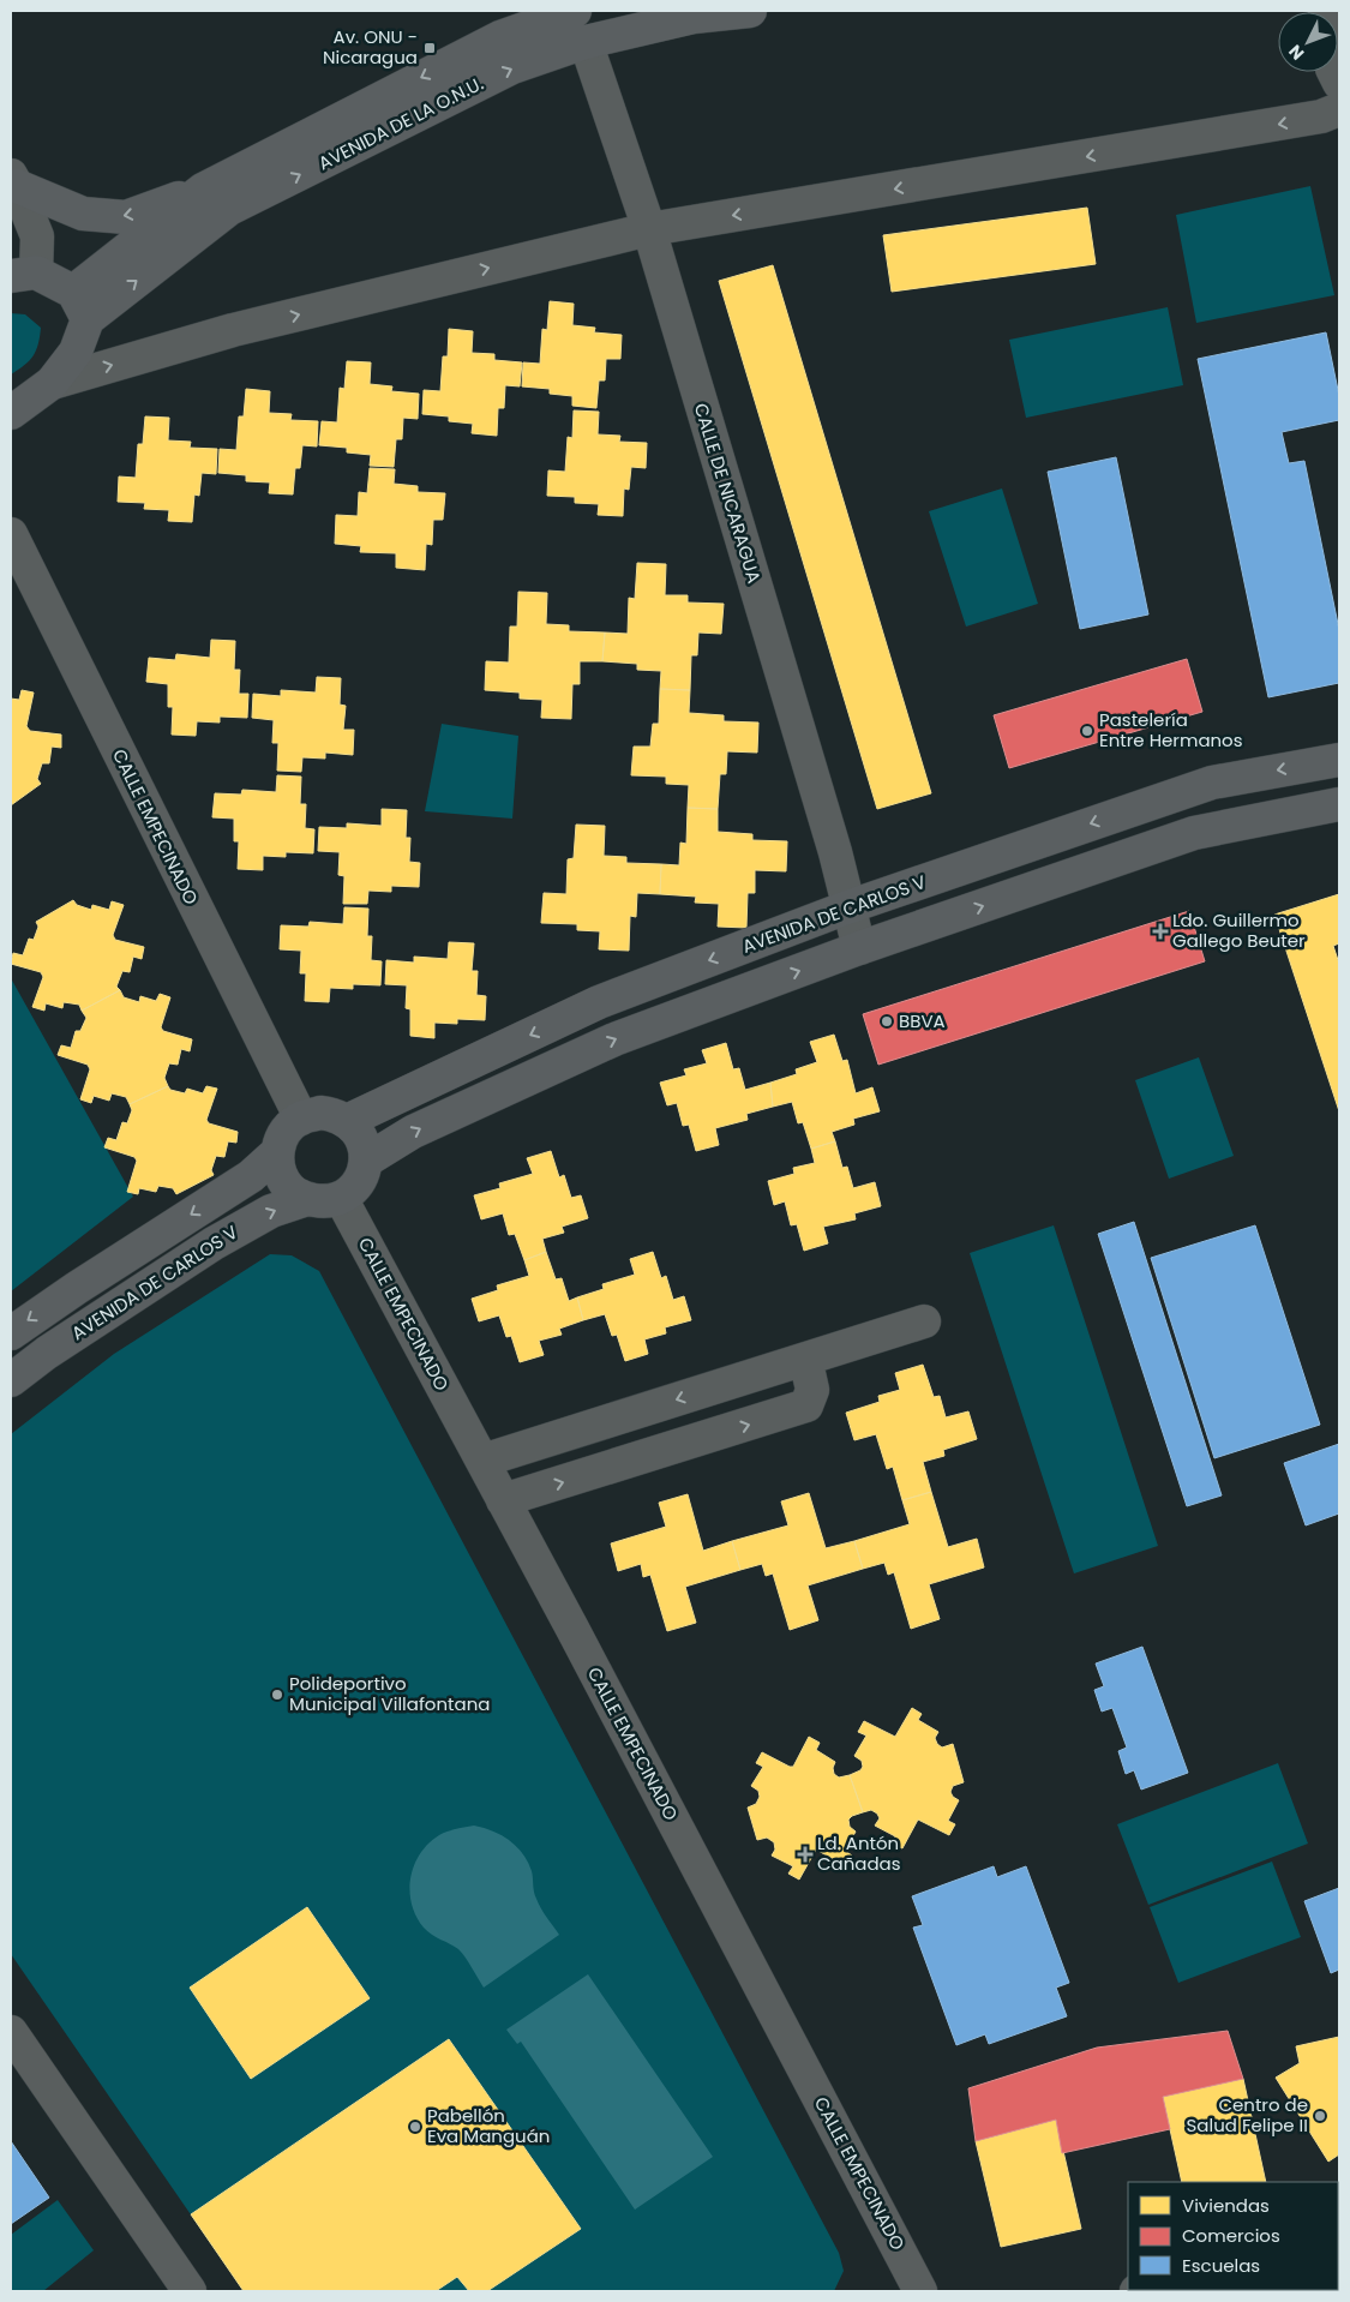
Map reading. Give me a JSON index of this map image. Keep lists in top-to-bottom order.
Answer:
{
  "streets": {
    "street": [
      "AVENIDA DE LA O.N.U.",
      "CALLE DE NICARAGUA",
      "CALLE EMPECINADO",
      "AVENIDA DE CARLOS V"
    ]
  },
  "crossings": [
    ["AVENIDA DE LA O.N.U.", "CALLE DE NICARAGUA"],
    ["CALLE DE NICARAGUA", "AVENIDA DE CARLOS V"],
    ["CALLE EMPECINADO", "AVENIDA DE CARLOS V"]
  ],
  "places": {
    "transit": ["Av. ONU - Nicaragua"],
    "other": [
      "Pastelería Entre Hermanos",
      "BBVA",
      "Polideportivo Municipal Villafontana",
      "Centro de Salud Felipe II",
      "Pabellón Eva Manguán"
    ],
    "health": ["Ldo. Guillermo Gallego Beuter", "Ld. Antón Cañadas"]
  },
  "legend": ["Viviendas", "Comercios", "Escuelas"],
  "north": "bottom left"
}
